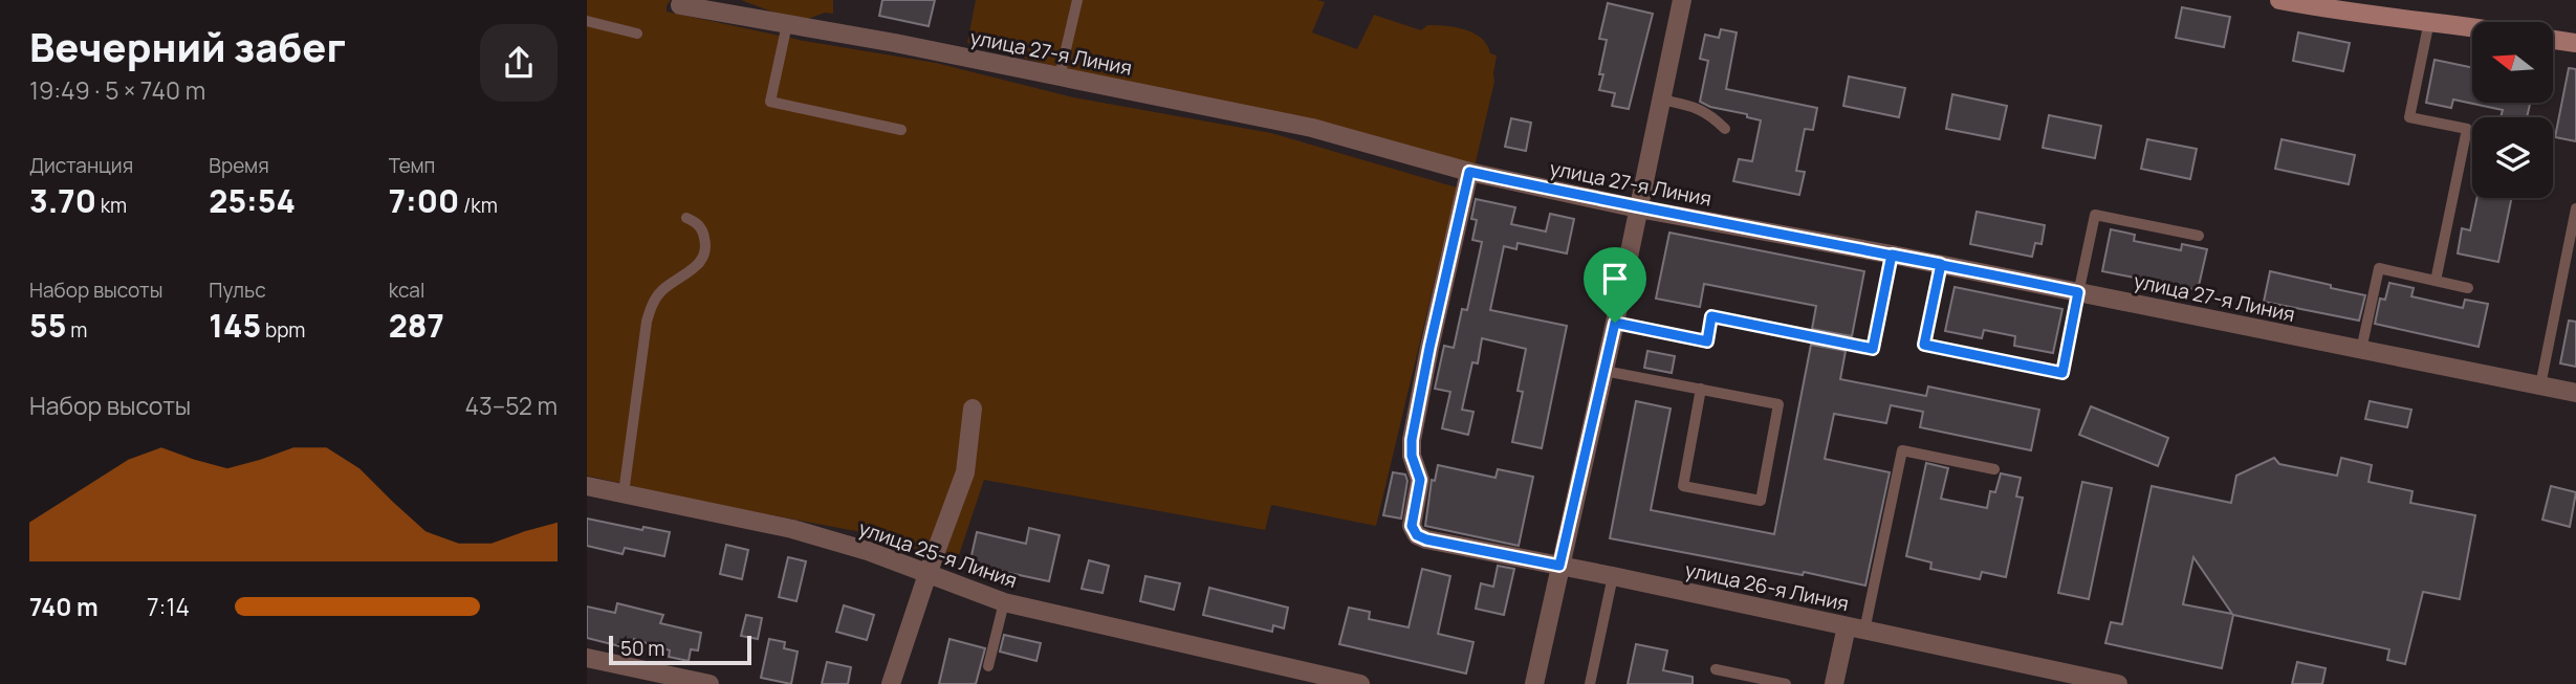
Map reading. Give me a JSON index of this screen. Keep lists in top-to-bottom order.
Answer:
{
  "streets": {
    "street": ["улица 27-я Линия", "улица 25-я Линия", "улица 26-я Линия"]
  },
  "crossings": [
    ["улица 27-я Линия", "улица 26-я Линия"]
  ],
  "scale_bar": "50 m",
  "north": "left",
  "page": {
    "heading": ["Вечерний забег", "19:49 · 5 × 740 m"],
    "stats": [
      ["Дистанция", "3.70 km"],
      ["Время", "25:54"],
      ["Темп", "7:00 /km"],
      ["Набор высоты", "55 m"],
      ["Пульс", "145 bpm"],
      ["kcal", "287"]
    ],
    "chart": ["Набор высоты", "43–52 m"],
    "list": [
      {
        "name": "740 m",
        "note": "7:14"
      }
    ],
    "scale": "50 m"
  }
}
